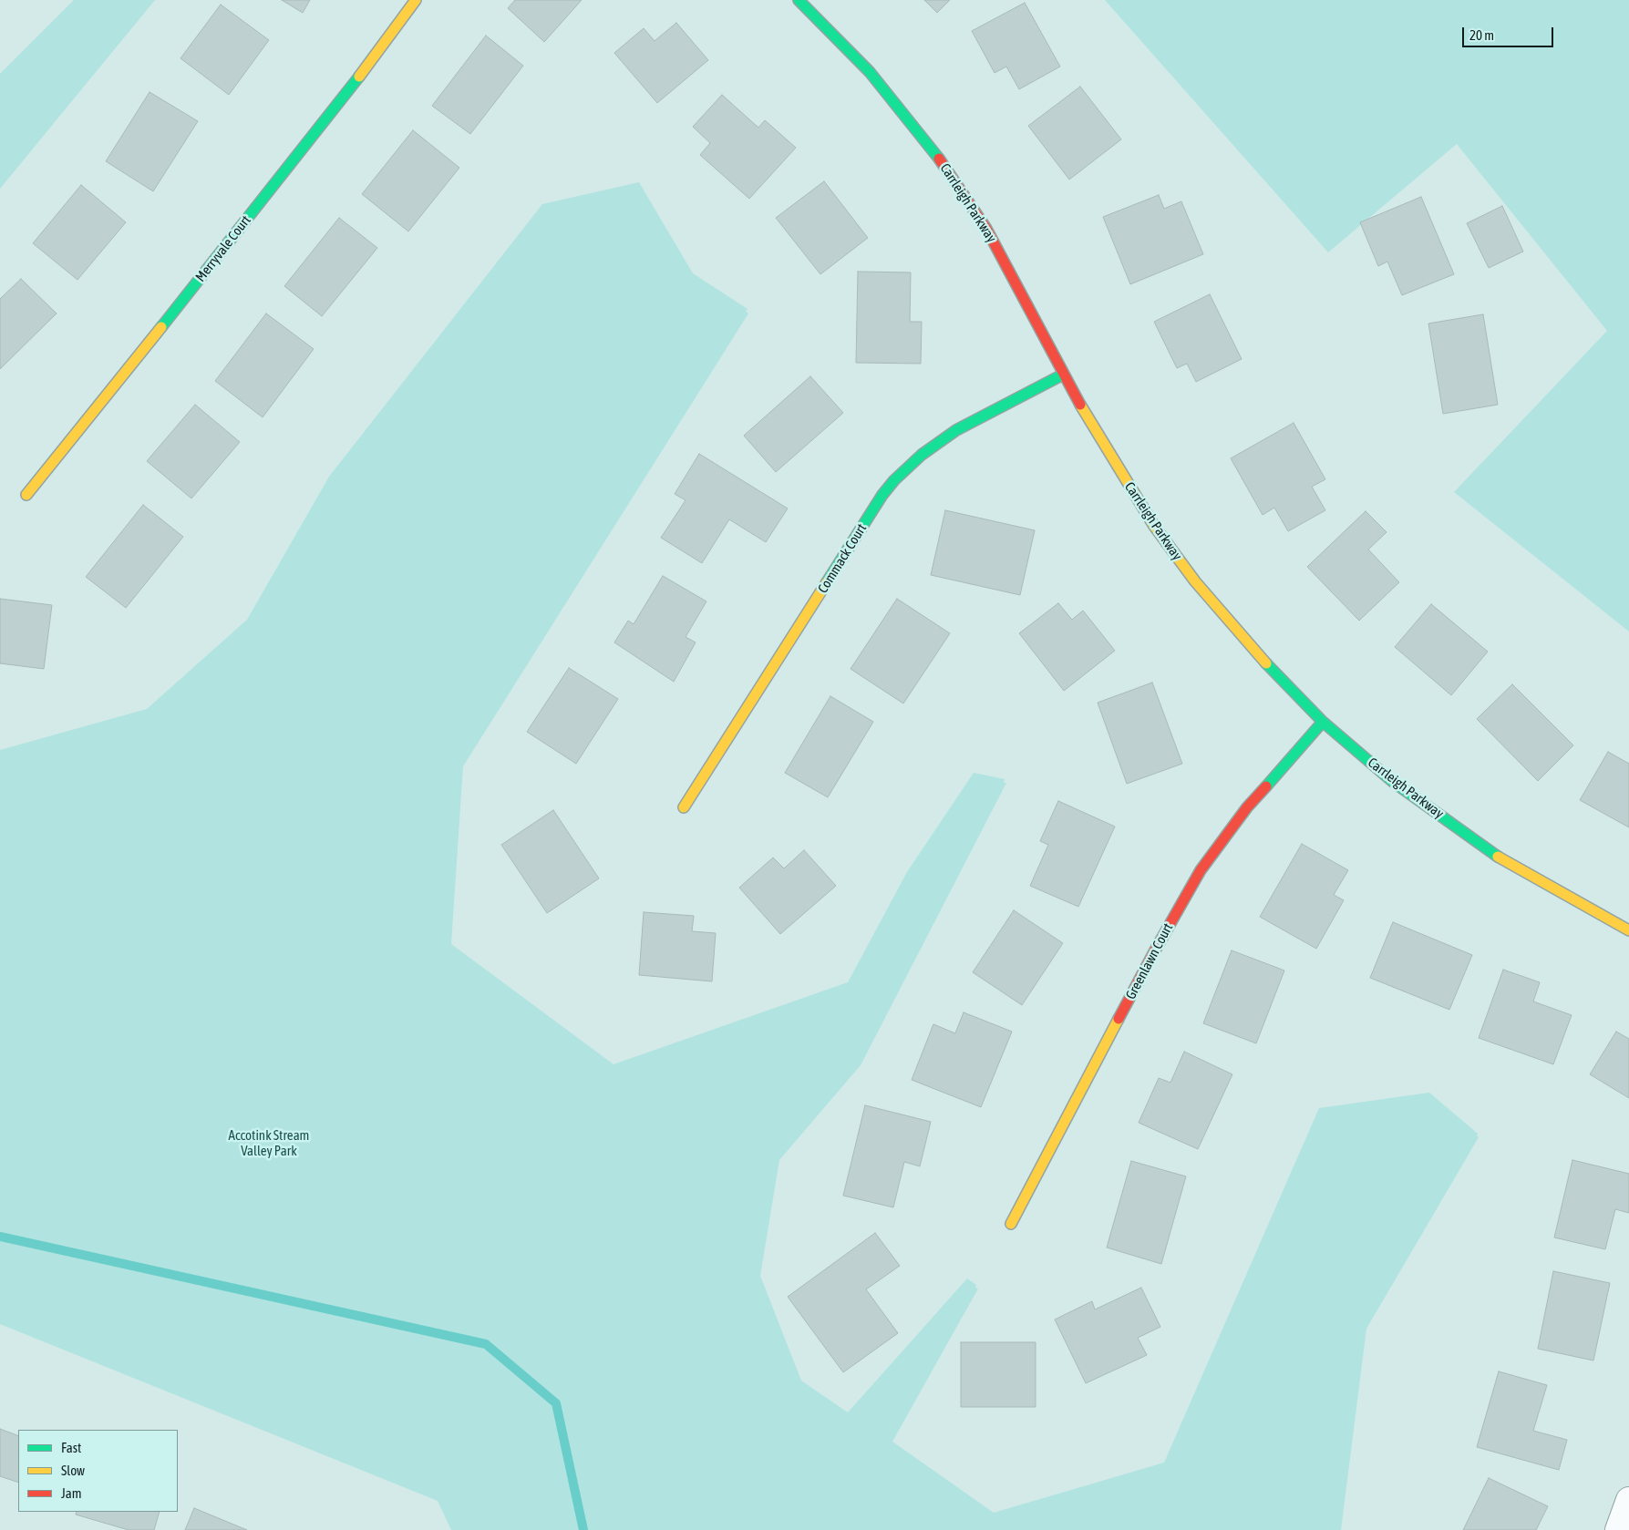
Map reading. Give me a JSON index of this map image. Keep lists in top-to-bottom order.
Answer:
{
  "streets": {
    "street": [
      "Carrleigh Parkway",
      "Merryvale Court",
      "Commack Court",
      "Greenlawn Court"
    ]
  },
  "crossings": [
    ["Carrleigh Parkway", "Commack Court"],
    ["Carrleigh Parkway", "Greenlawn Court"]
  ],
  "parks": ["Accotink Stream Valley Park"],
  "legend": ["Fast", "Slow", "Jam"],
  "scale_bar": "20 m"
}
